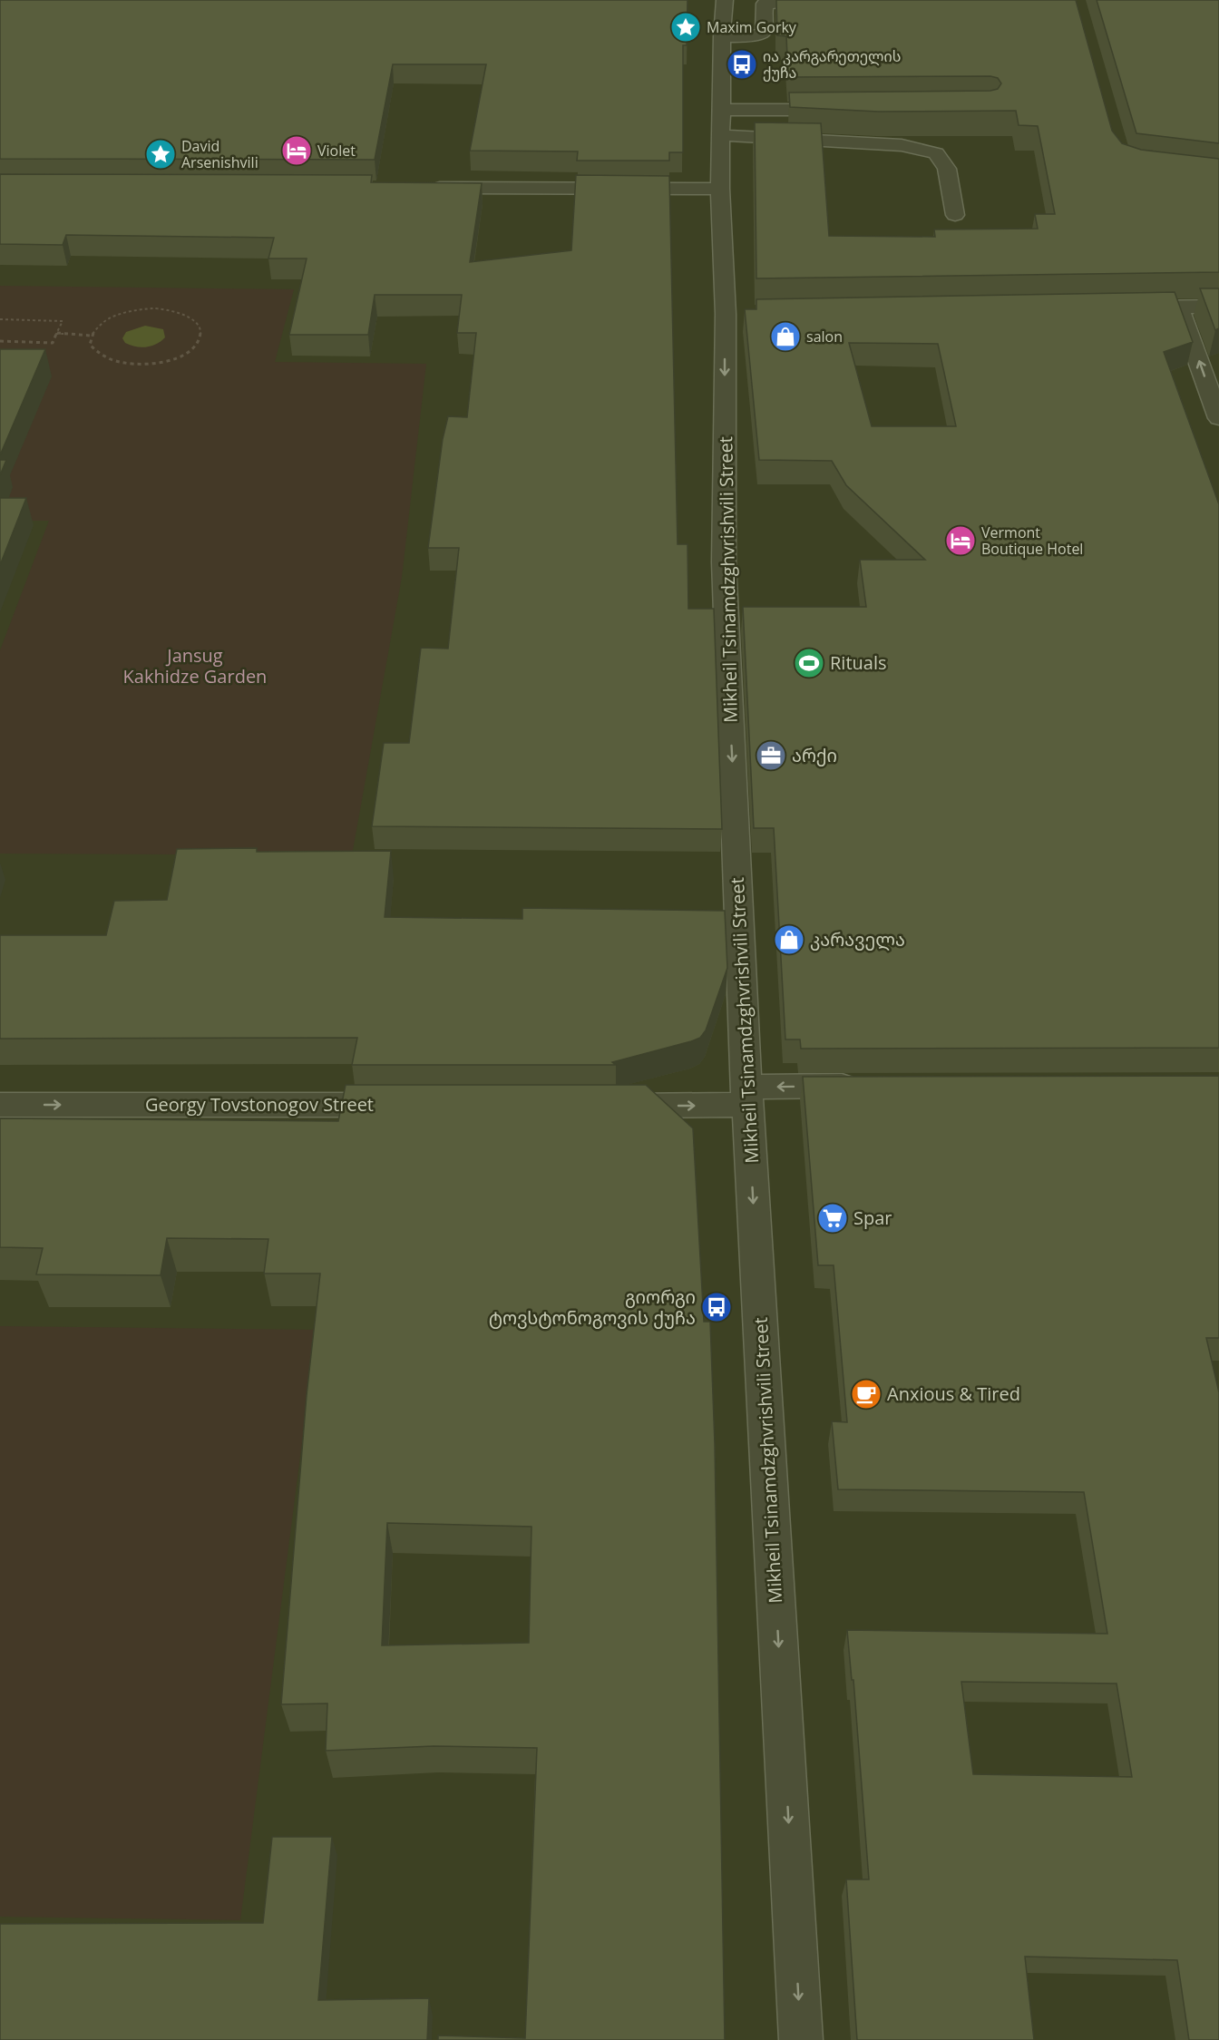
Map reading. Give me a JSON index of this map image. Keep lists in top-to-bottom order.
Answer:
{
  "streets": {
    "street": ["Mikheil Tsinamdzghvrishvili Street", "Georgy Tovstonogov Street"]
  },
  "one_way": ["Mikheil Tsinamdzghvrishvili Street", "Georgy Tovstonogov Street"],
  "parks": ["Jansug Kakhidze Garden"],
  "places": {
    "place": ["Maxim Gorky", "David Arsenishvili"],
    "bus stop": ["ია კარგარეთელის ქუჩა", "გიორგი ტოვსტონოგოვის ქუჩა"],
    "hotel": ["Violet", "Vermont Boutique Hotel"],
    "shop": ["salon", "კარაველა"],
    "sports": ["Rituals"],
    "office": ["არქი"],
    "supermarket": ["Spar"],
    "cafe": ["Anxious & Tired"]
  }
}
